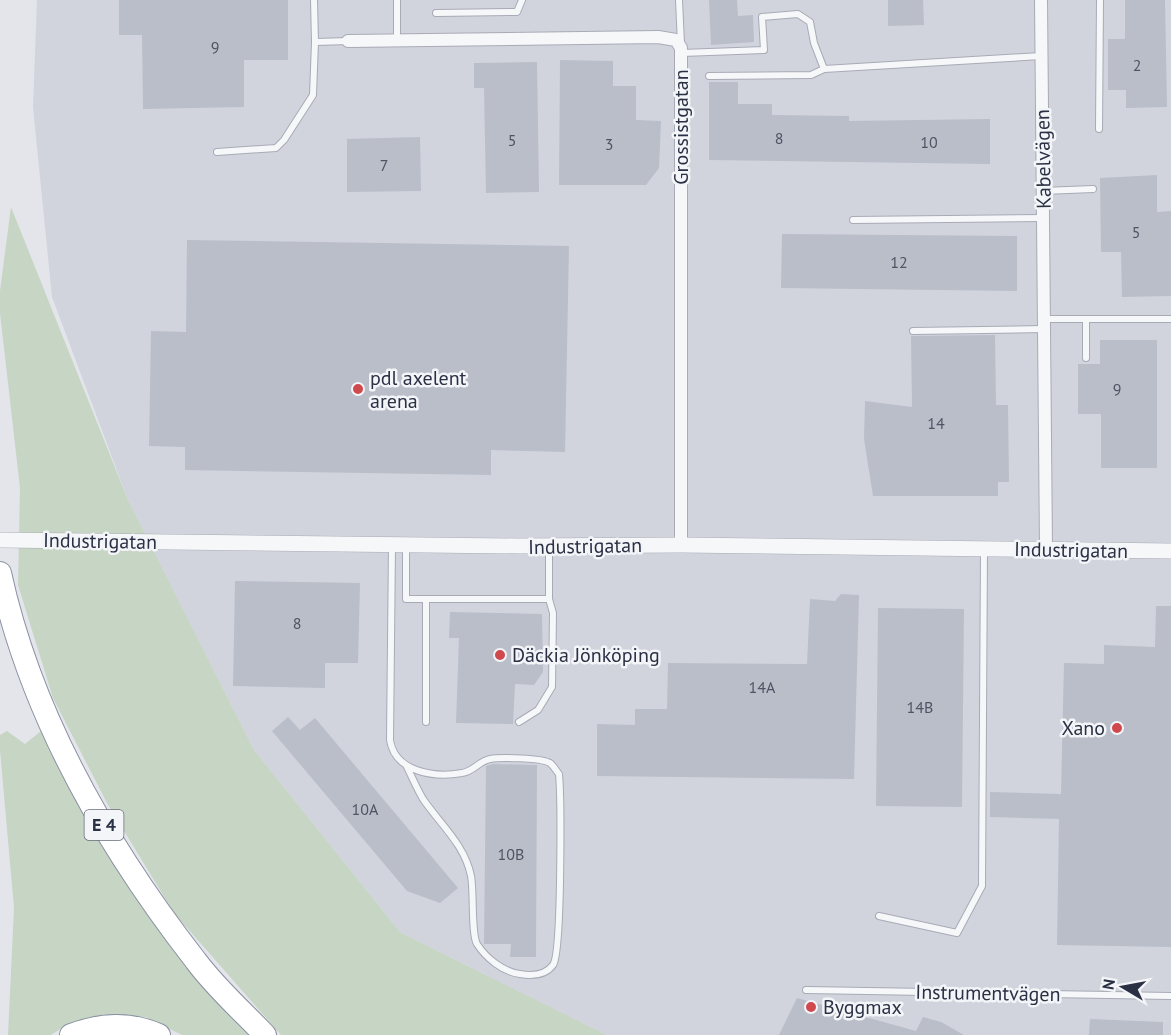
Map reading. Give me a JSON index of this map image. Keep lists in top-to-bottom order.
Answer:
{
  "streets": {
    "highway": ["E 4"],
    "street": ["Grossistgatan", "Kabelvägen", "Industrigatan"],
    "lane": ["Instrumentvägen"]
  },
  "crossings": [
    ["Grossistgatan", "Industrigatan"],
    ["Kabelvägen", "Industrigatan"]
  ],
  "places": [
    "pdl axelent arena",
    "Däckia Jönköping",
    "Xano",
    "Byggmax"
  ],
  "house_numbers": [
    "9",
    "2",
    "8",
    "5",
    "10",
    "3",
    "7",
    "5",
    "12",
    "9",
    "14",
    "8",
    "14A",
    "14B",
    "10A",
    "10B"
  ],
  "north": "left"
}
